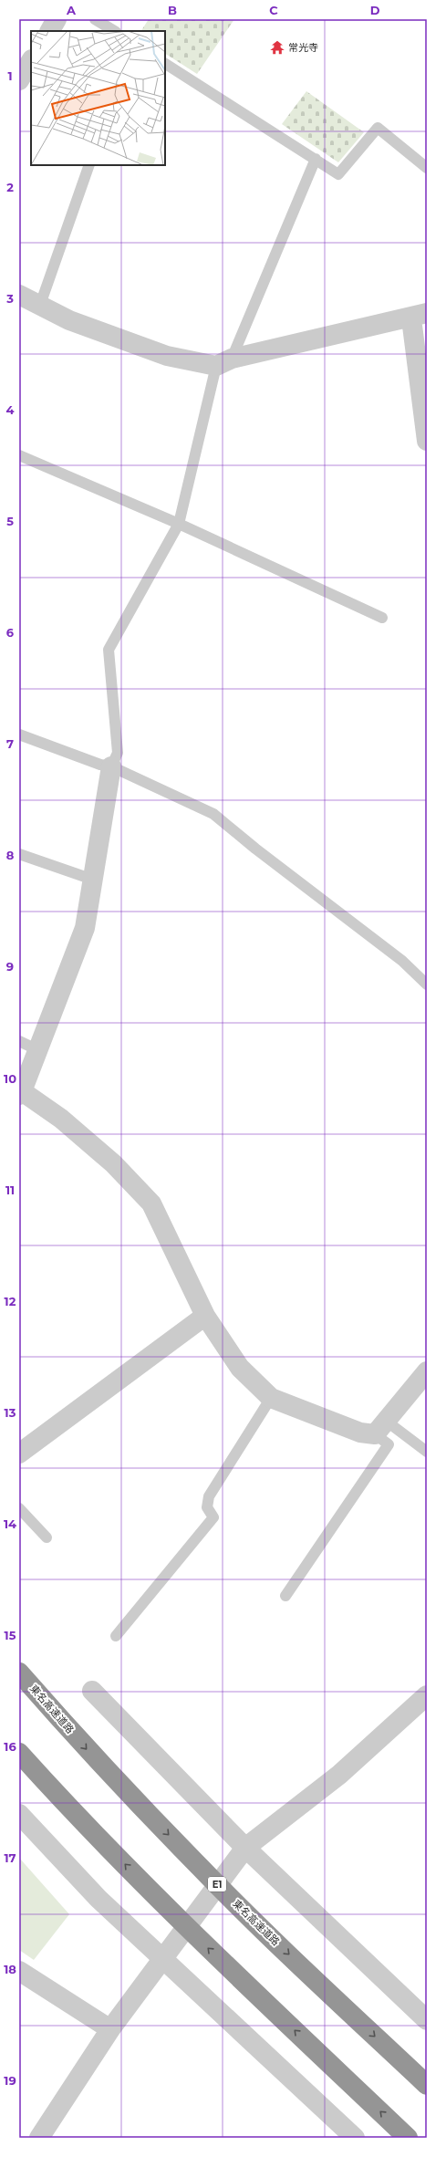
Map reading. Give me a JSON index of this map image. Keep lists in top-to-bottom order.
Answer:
{
  "streets": {
    "highway": ["東名高速道路", "E1"]
  },
  "places": {
    "temple": ["常光寺"]
  },
  "grid": {
    "columns": [
      "A",
      "B",
      "C",
      "D"
    ],
    "rows": [
      "1",
      "2",
      "3",
      "4",
      "5",
      "6",
      "7",
      "8",
      "9",
      "10",
      "11",
      "12",
      "13",
      "14",
      "15",
      "16",
      "17",
      "18",
      "19"
    ]
  }
}
